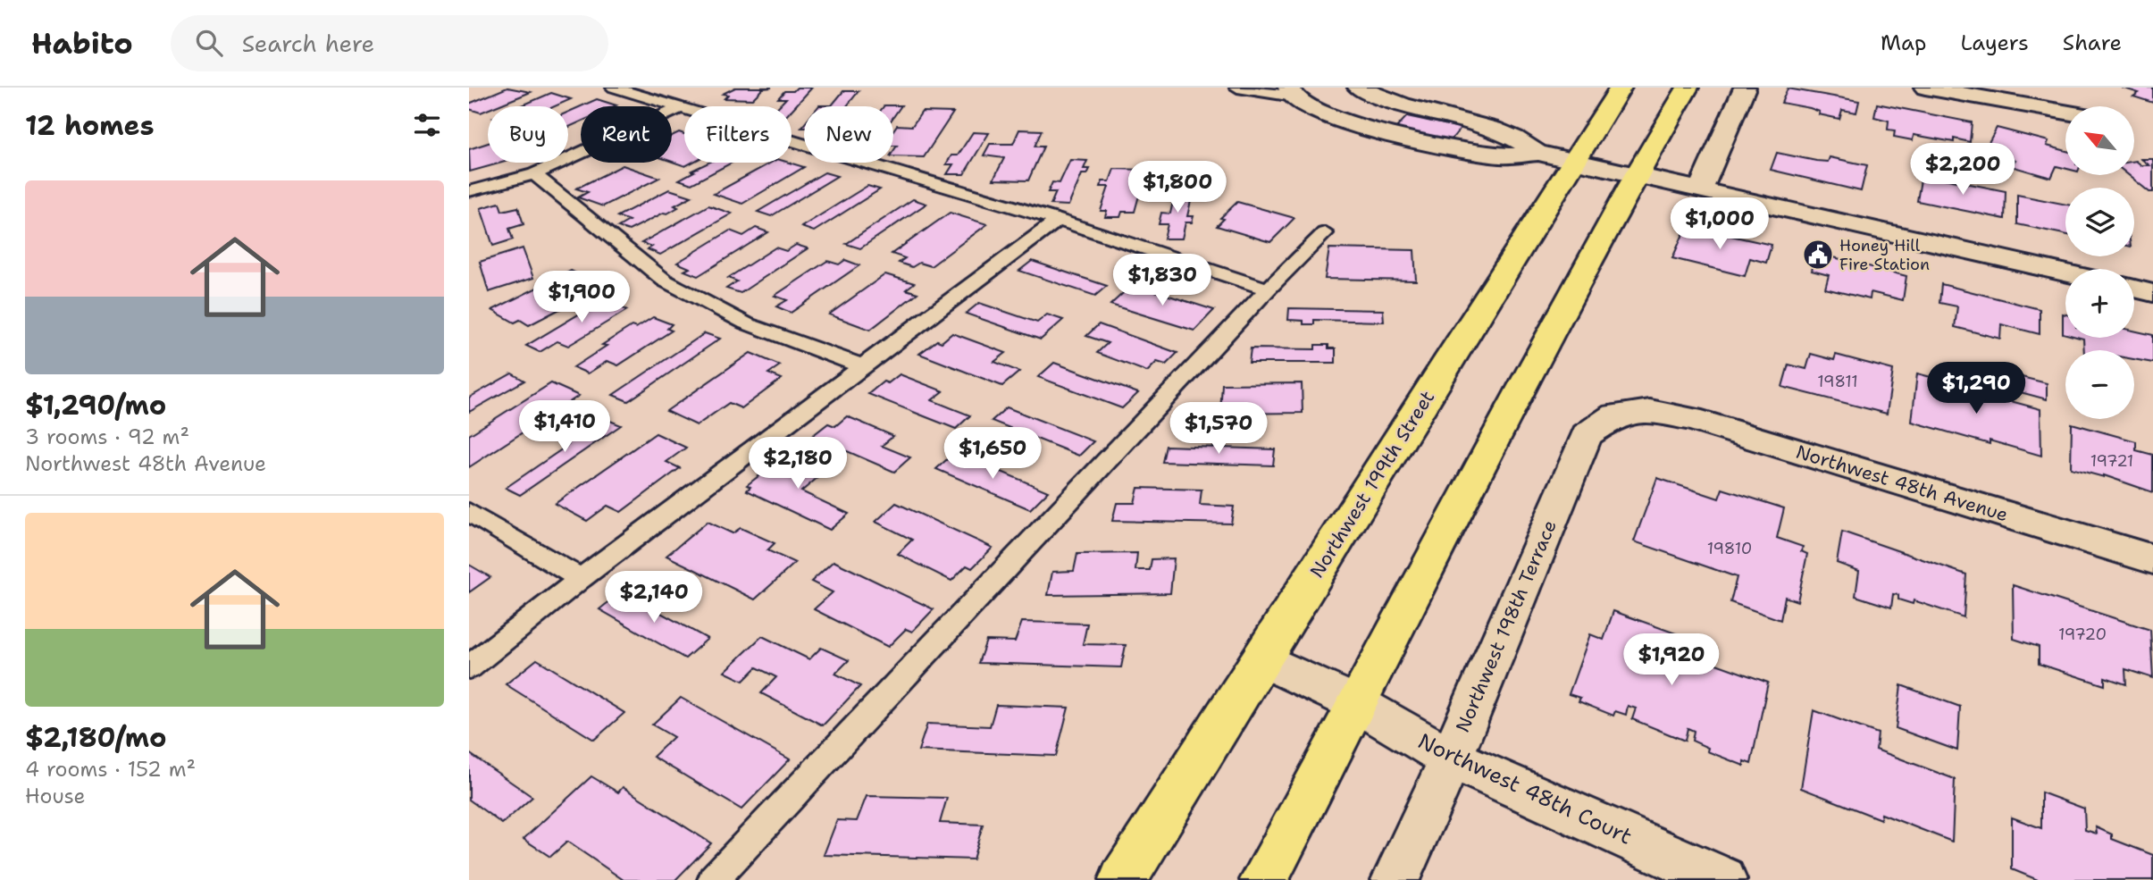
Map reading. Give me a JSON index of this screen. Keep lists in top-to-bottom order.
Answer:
{
  "streets": {
    "main road": ["Northwest 199th Street"],
    "street": ["Northwest 48th Avenue", "Northwest 198th Terrace", "Northwest 48th Court"]
  },
  "crossings": [
    ["Northwest 48th Avenue", "Northwest 198th Terrace"],
    ["Northwest 199th Street", "Northwest 48th Court"],
    ["Northwest 198th Terrace", "Northwest 48th Court"]
  ],
  "places": {
    "public building": ["Honey Hill Fire Station"]
  },
  "house_numbers": [
    "19811",
    "19721",
    "19810",
    "19720"
  ],
  "north": "top left",
  "page": {
    "header": "Habito",
    "search": "Search here",
    "nav": ["Map", "Layers", "Share"],
    "heading": "12 homes",
    "map_buttons": ["+", "−"],
    "chip": [
      "Buy",
      "Rent",
      "Filters",
      "New"
    ],
    "price": [
      "$2,200",
      "$1,800",
      "$1,000",
      "$1,830",
      "$1,900",
      "$1,290",
      "$1,410",
      "$1,570",
      "$1,650",
      "$2,180",
      "$2,140",
      "$1,920"
    ],
    "list": [
      {
        "name": "$1,290/mo",
        "note": "3 rooms · 92 m² · Northwest 48th Avenue"
      },
      {
        "name": "$2,180/mo",
        "note": "4 rooms · 152 m² · House"
      }
    ]
  }
}
